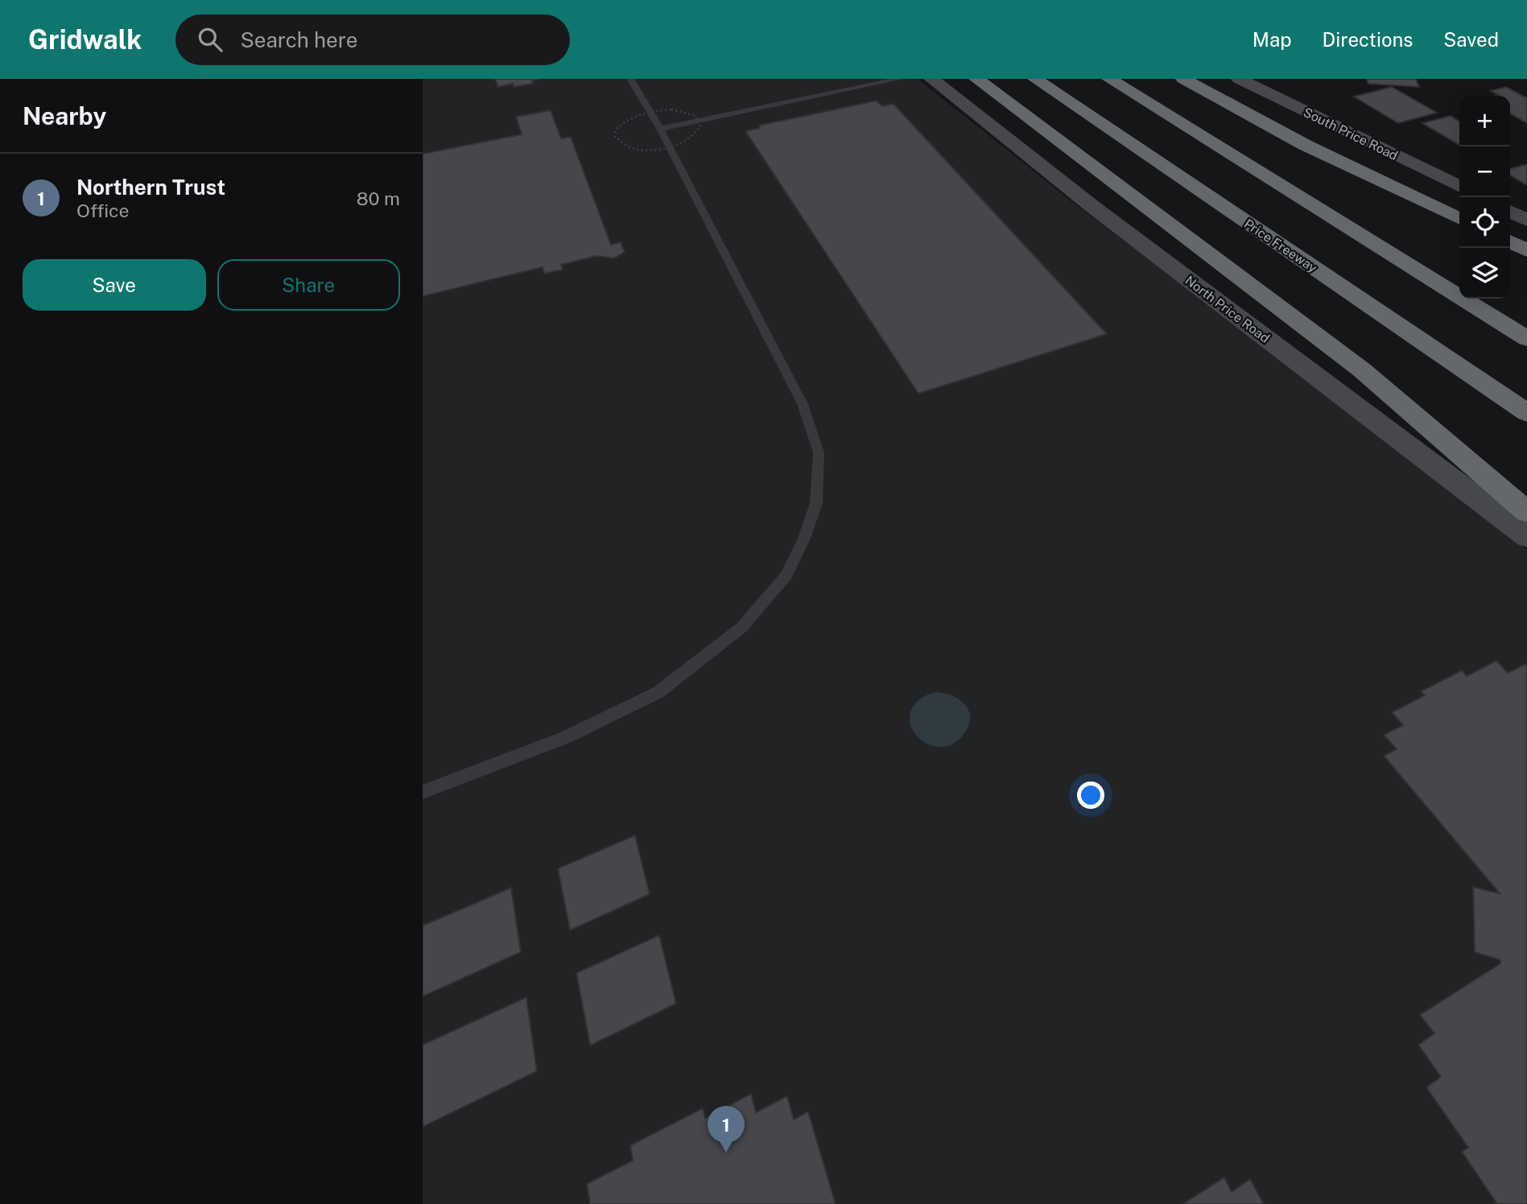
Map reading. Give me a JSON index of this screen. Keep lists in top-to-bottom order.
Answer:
{
  "streets": {
    "highway": ["Price Freeway"],
    "main road": ["South Price Road", "North Price Road"]
  },
  "page": {
    "header": "Gridwalk",
    "search": "Search here",
    "nav": ["Map", "Directions", "Saved"],
    "heading": "Nearby",
    "map_buttons": ["+", "−"],
    "list": [
      {
        "mark": "1",
        "name": "Northern Trust",
        "note": "Office",
        "value": "80 m"
      }
    ],
    "buttons": ["Save", "Share"],
    "pins": "1"
  }
}
